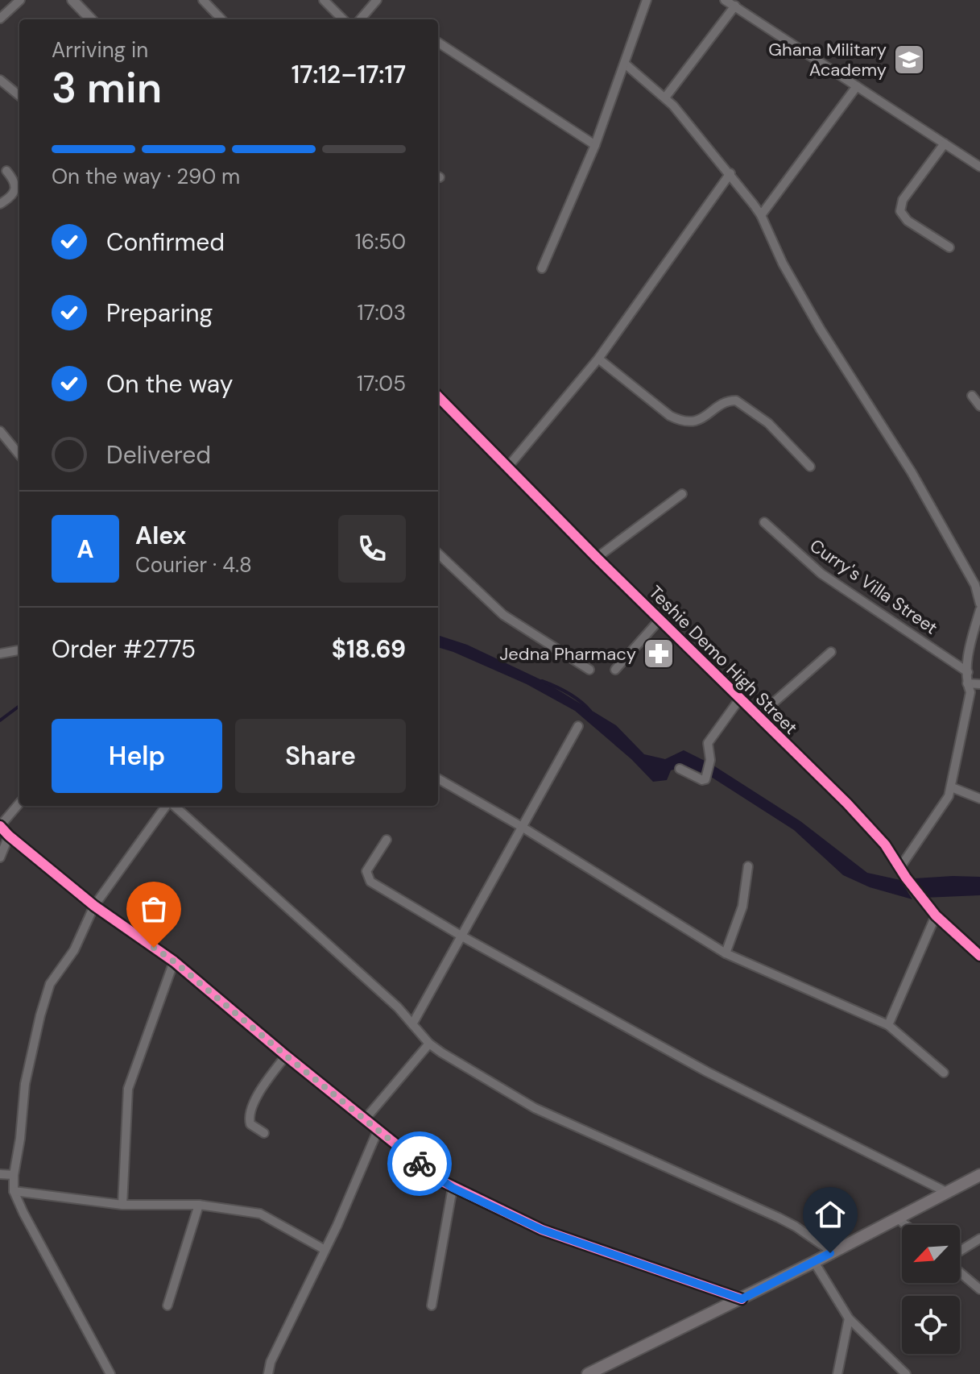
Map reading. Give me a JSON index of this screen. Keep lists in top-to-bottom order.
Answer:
{
  "streets": {
    "street": ["Curry's Villa Street", "Teshie Demo High Street"]
  },
  "places": {
    "school or university": ["Ghana Military Academy"],
    "pharmacy": ["Jedna Pharmacy"]
  },
  "north": "bottom left",
  "page": {
    "heading": ["3 min", "Arriving in", "17:12–17:17"],
    "panel": [
      "Alex",
      "Courier · 4.8",
      "Order #2775",
      "$18.69"
    ],
    "bar": "On the way · 290 m",
    "list": [
      ["Confirmed", "16:50"],
      ["Preparing", "17:03"],
      ["On the way", "17:05"],
      "Delivered"
    ],
    "round": "A",
    "buttons": ["Help", "Share"]
  }
}
